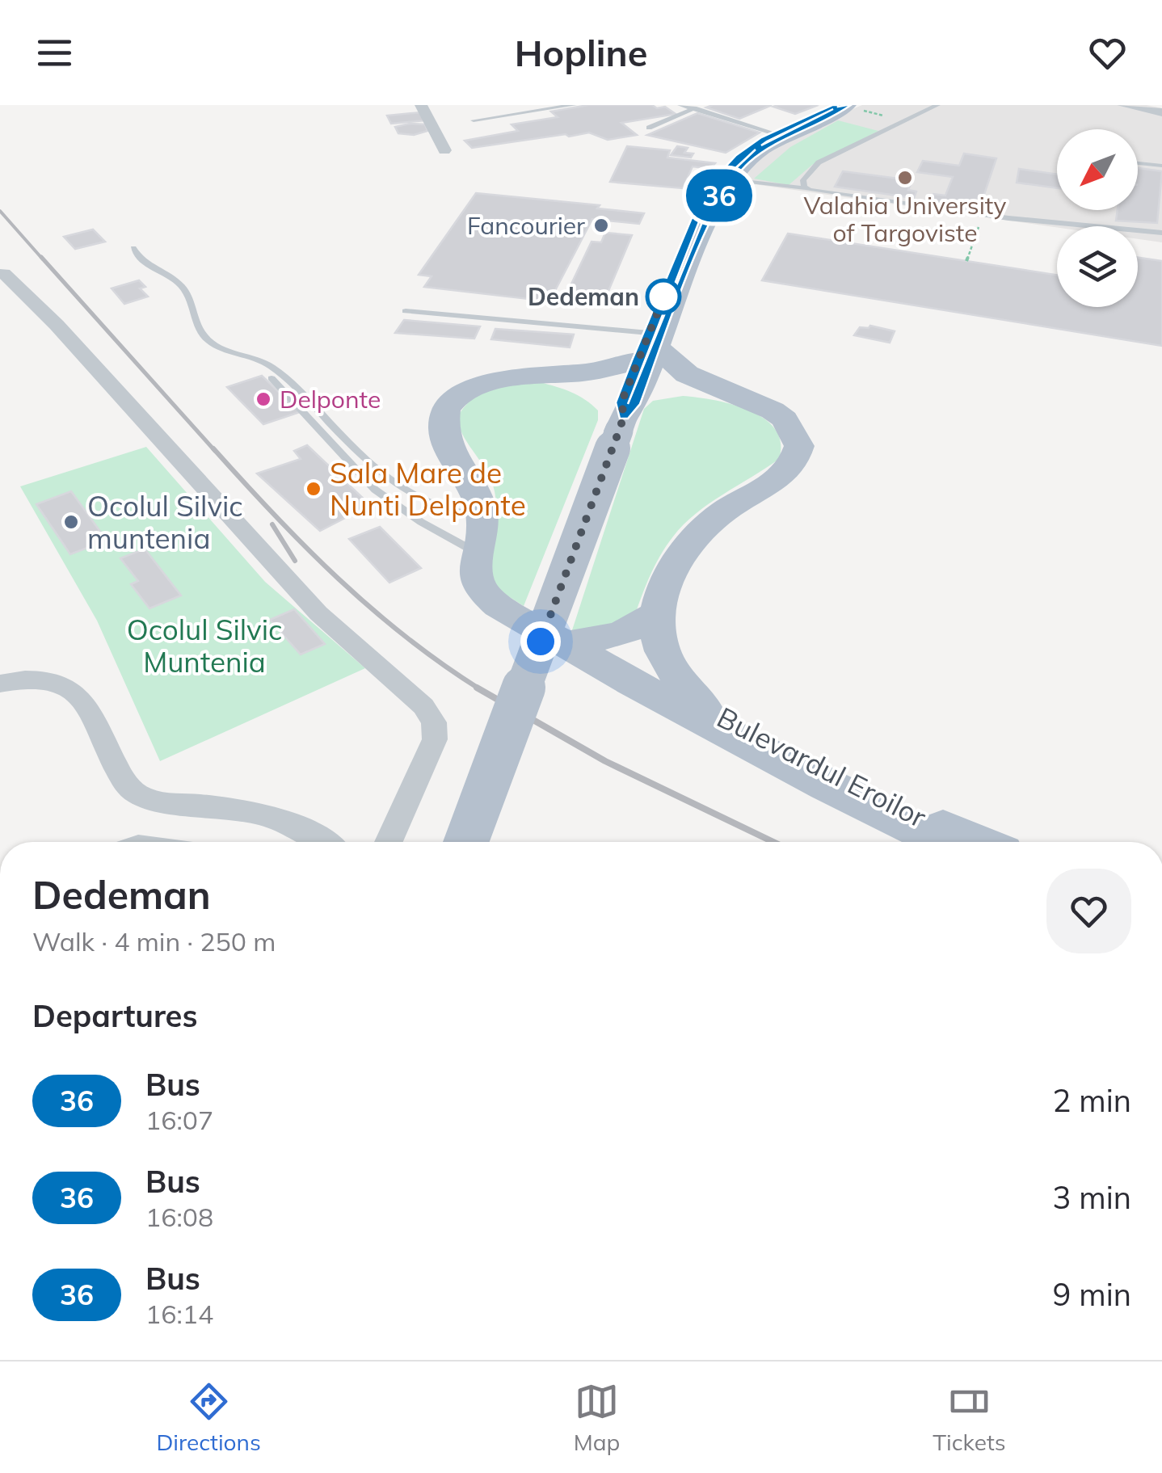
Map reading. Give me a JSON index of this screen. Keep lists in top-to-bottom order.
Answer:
{
  "streets": {
    "main road": ["Bulevardul Eroilor"]
  },
  "parks": ["Ocolul Silvic Muntenia"],
  "places": [
    "Valahia University of Targoviste",
    "Fancourier",
    "Dedeman",
    "Delponte",
    "Sala Mare de Nunti Delponte",
    "Ocolul Silvic muntenia"
  ],
  "lines": ["bus line 36"],
  "north": "bottom left",
  "page": {
    "header": "Hopline",
    "on_map": "36",
    "heading": [
      ["Dedeman", "Walk · 4 min · 250 m"],
      "Departures"
    ],
    "list": [
      {
        "mark": "36",
        "name": "Bus",
        "note": "16:07",
        "value": "2 min"
      },
      {
        "mark": "36",
        "name": "Bus",
        "note": "16:08",
        "value": "3 min"
      },
      {
        "mark": "36",
        "name": "Bus",
        "note": "16:14",
        "value": "9 min"
      }
    ],
    "tabs": ["Directions", "Map", "Tickets"]
  }
}
